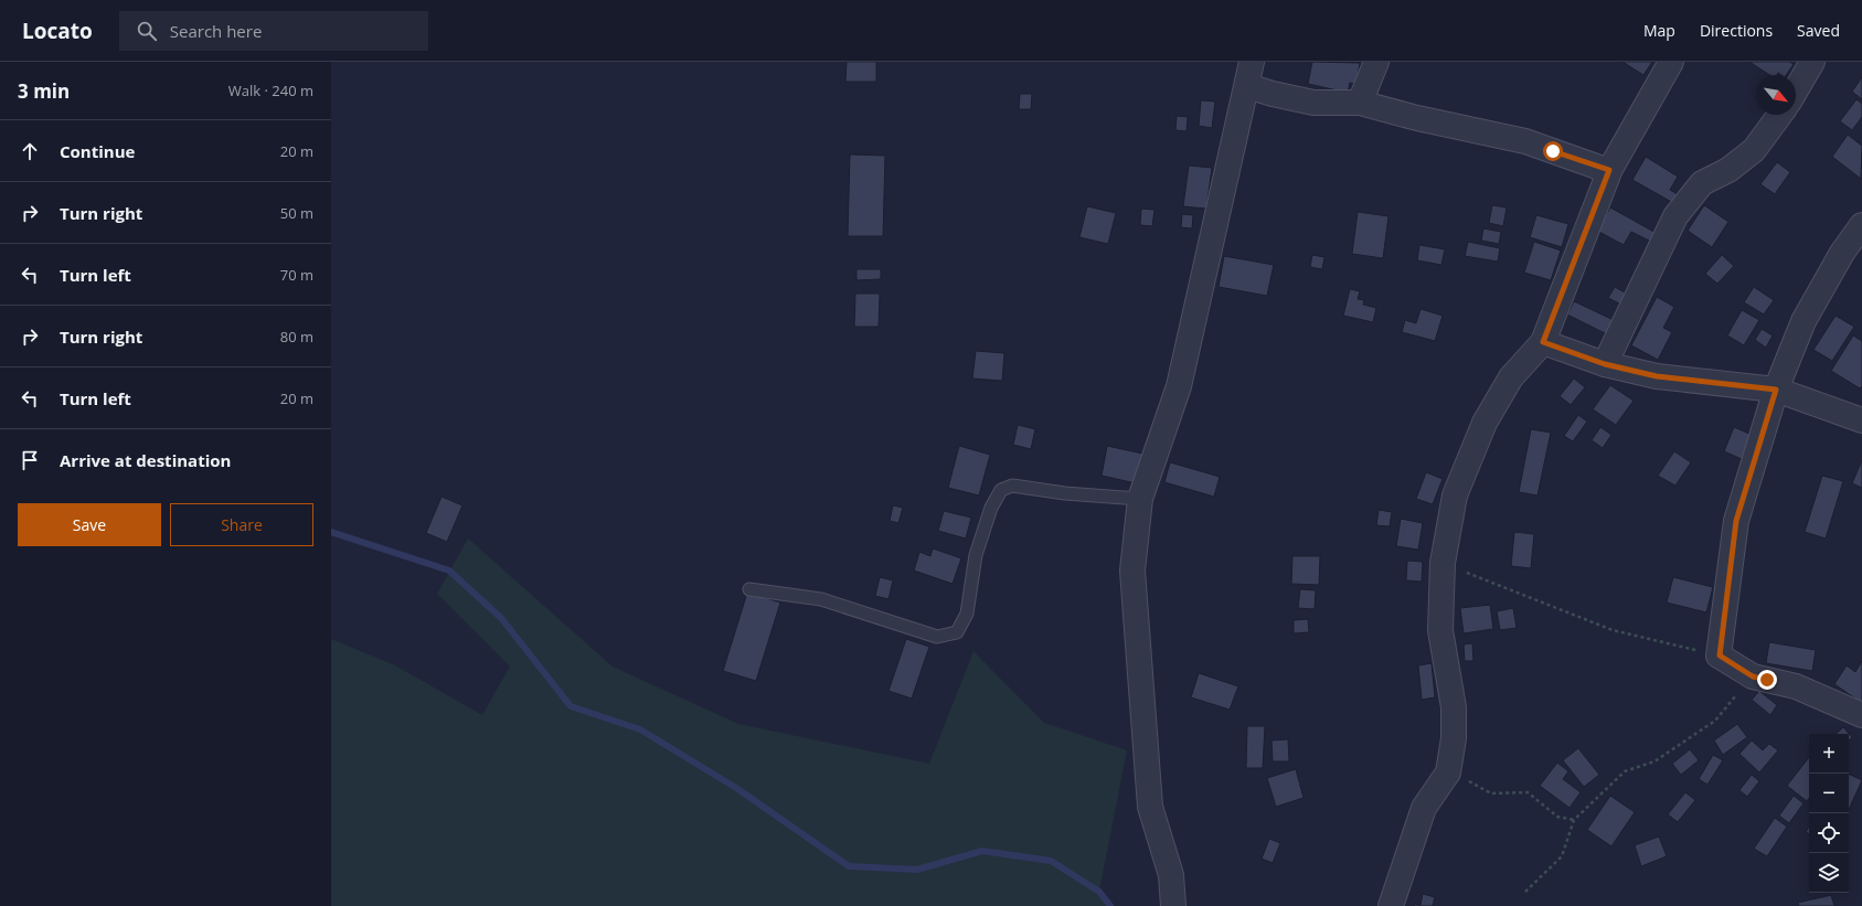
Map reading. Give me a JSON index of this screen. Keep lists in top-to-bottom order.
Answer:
{
  "north": "bottom right",
  "page": {
    "header": "Locato",
    "search": "Search here",
    "nav": ["Map", "Directions", "Saved"],
    "heading": ["3 min", "Walk · 240 m"],
    "list": [
      ["Continue", "20 m"],
      ["Turn right", "50 m"],
      ["Turn left", "70 m"],
      ["Turn right", "80 m"],
      ["Turn left", "20 m"],
      "Arrive at destination"
    ],
    "buttons": ["Save", "Share"],
    "map_buttons": ["+", "−"]
  }
}
